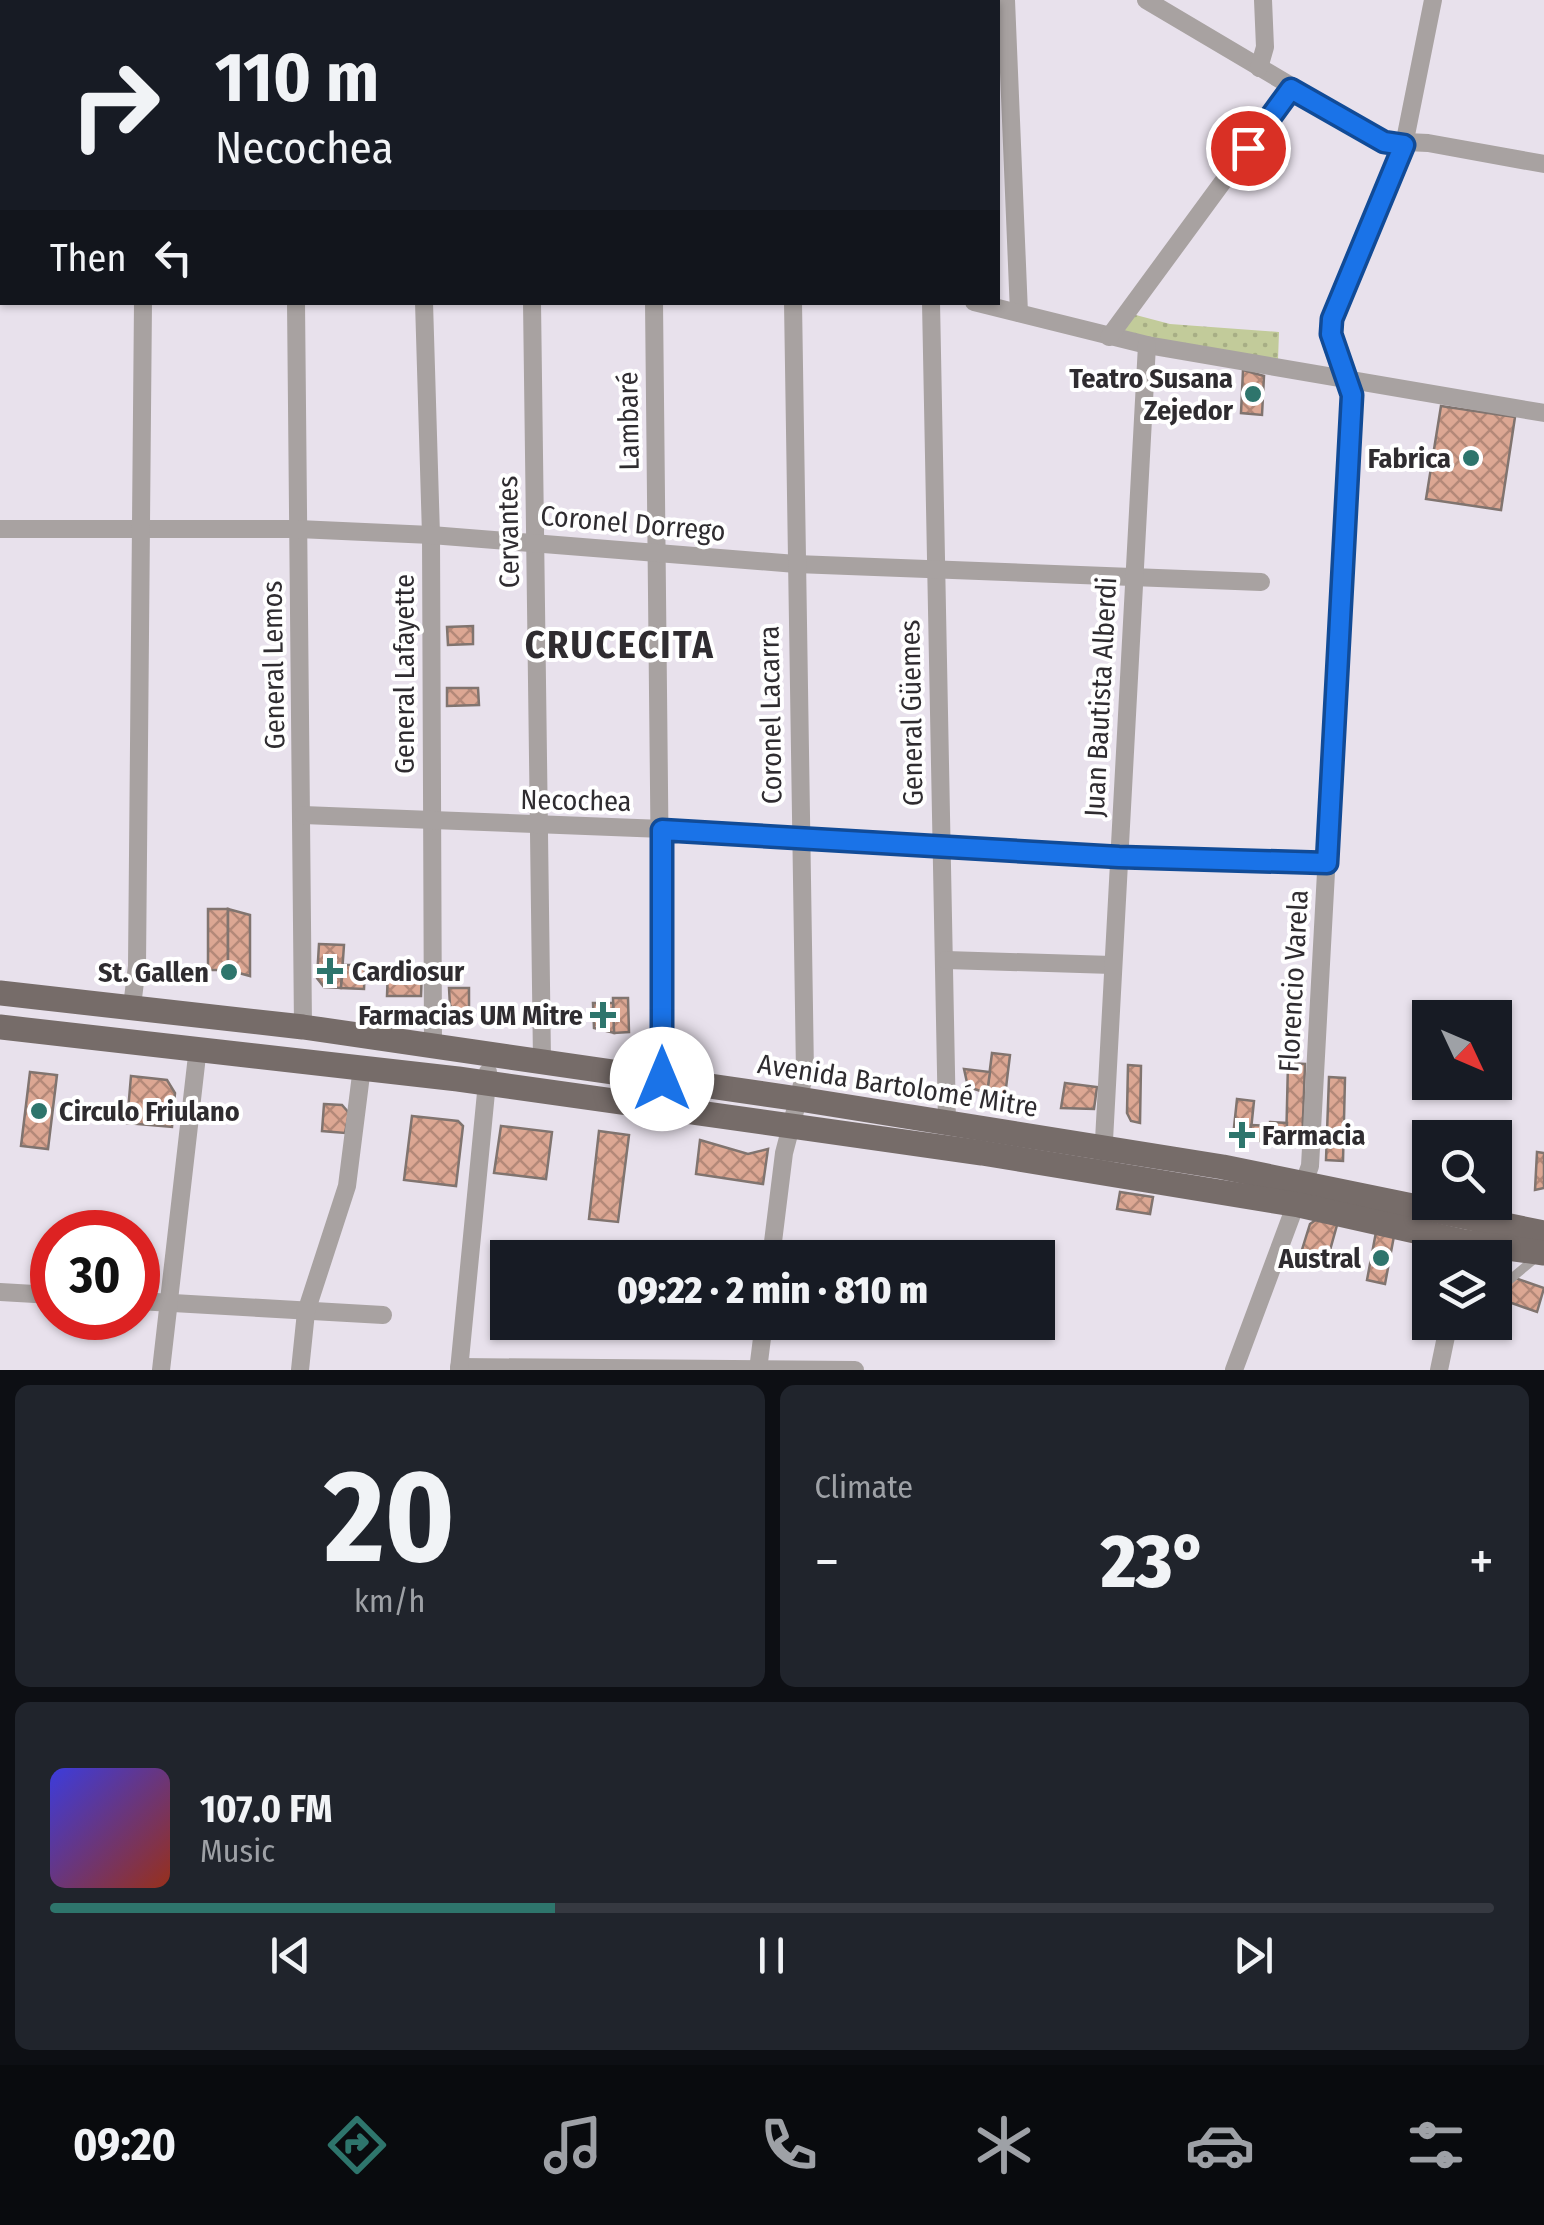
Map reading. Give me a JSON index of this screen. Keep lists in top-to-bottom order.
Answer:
{
  "streets": {
    "main road": ["Avenida Bartolomé Mitre"],
    "street": [
      "Lambaré",
      "Coronel Dorrego",
      "Cervantes",
      "General Lemos",
      "General Lafayette",
      "Juan Bautista Alberdi",
      "General Güemes",
      "Coronel Lacarra",
      "Necochea",
      "Florencio Varela"
    ]
  },
  "crossings": [
    ["Lambaré", "Coronel Dorrego"],
    ["Lambaré", "Necochea"],
    ["Lambaré", "Avenida Bartolomé Mitre"],
    ["Coronel Dorrego", "Cervantes"],
    ["Coronel Dorrego", "General Lemos"],
    ["Coronel Dorrego", "General Lafayette"],
    ["Coronel Dorrego", "Juan Bautista Alberdi"],
    ["Coronel Dorrego", "General Güemes"],
    ["Coronel Dorrego", "Coronel Lacarra"],
    ["Cervantes", "Necochea"],
    ["Cervantes", "Avenida Bartolomé Mitre"],
    ["General Lemos", "Necochea"],
    ["General Lemos", "Avenida Bartolomé Mitre"],
    ["General Lafayette", "Necochea"],
    ["General Lafayette", "Avenida Bartolomé Mitre"],
    ["Juan Bautista Alberdi", "Necochea"],
    ["Juan Bautista Alberdi", "Avenida Bartolomé Mitre"],
    ["General Güemes", "Necochea"],
    ["General Güemes", "Avenida Bartolomé Mitre"],
    ["Coronel Lacarra", "Necochea"],
    ["Coronel Lacarra", "Avenida Bartolomé Mitre"],
    ["Necochea", "Florencio Varela"],
    ["Florencio Varela", "Avenida Bartolomé Mitre"]
  ],
  "districts": ["CRUCECITA"],
  "places": {
    "other": [
      "Teatro Susana Zejedor",
      "Fabrica",
      "St. Gallen",
      "Circulo Friulano",
      "Austral"
    ],
    "health": ["Cardiosur", "Farmacias UM Mitre", "Farmacia"]
  },
  "north": "bottom right",
  "page": {
    "turn": ["110 m", "Necochea"],
    "then": "Then",
    "limit": "30",
    "trip": "09:22 · 2 min · 810 m",
    "tile": [
      ["20", "km/h"],
      "Climate"
    ],
    "heat": ["−", "23°", "+"],
    "song": ["107.0 FM", "Music"],
    "tabs": "09:20"
  }
}
